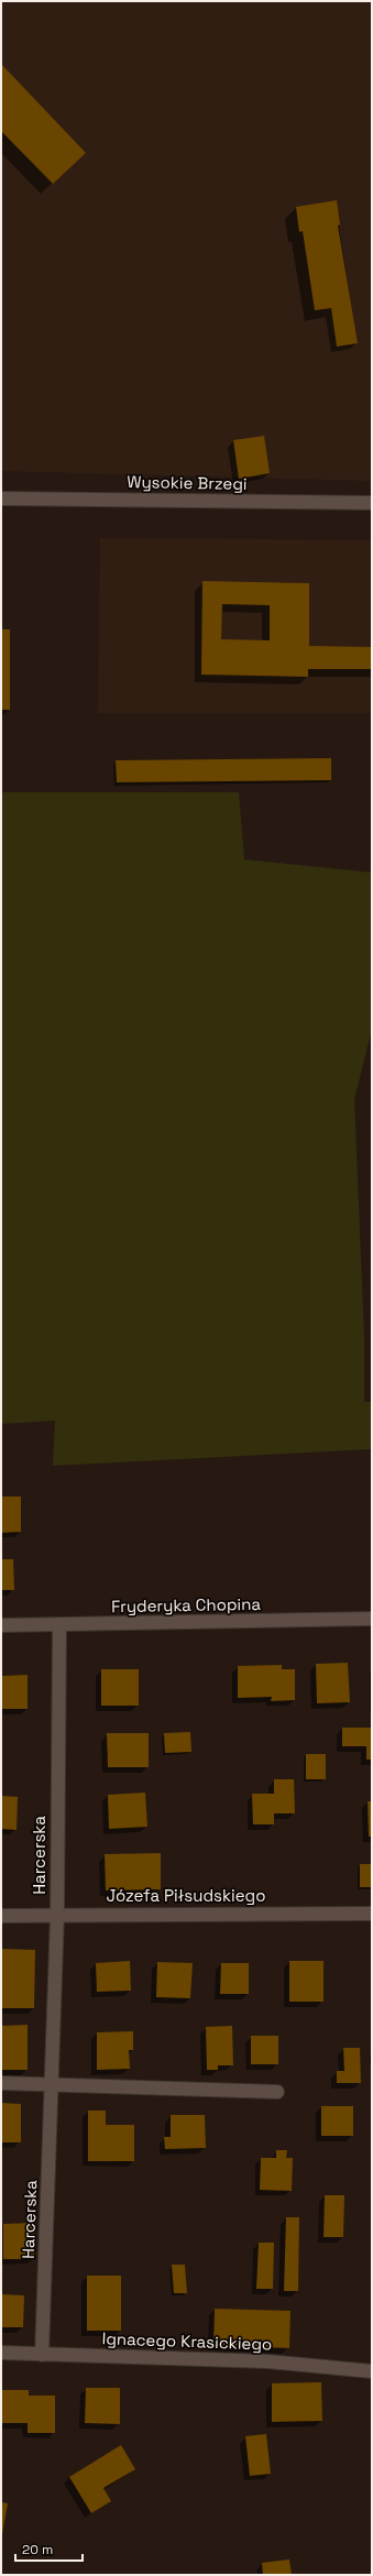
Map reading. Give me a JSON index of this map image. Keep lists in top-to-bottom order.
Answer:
{
  "streets": {
    "street": [
      "Wysokie Brzegi",
      "Fryderyka Chopina",
      "Harcerska",
      "Józefa Piłsudskiego",
      "Ignacego Krasickiego"
    ]
  },
  "crossings": [
    ["Fryderyka Chopina", "Harcerska"],
    ["Harcerska", "Józefa Piłsudskiego"],
    ["Harcerska", "Ignacego Krasickiego"]
  ],
  "scale_bar": "20 m"
}
